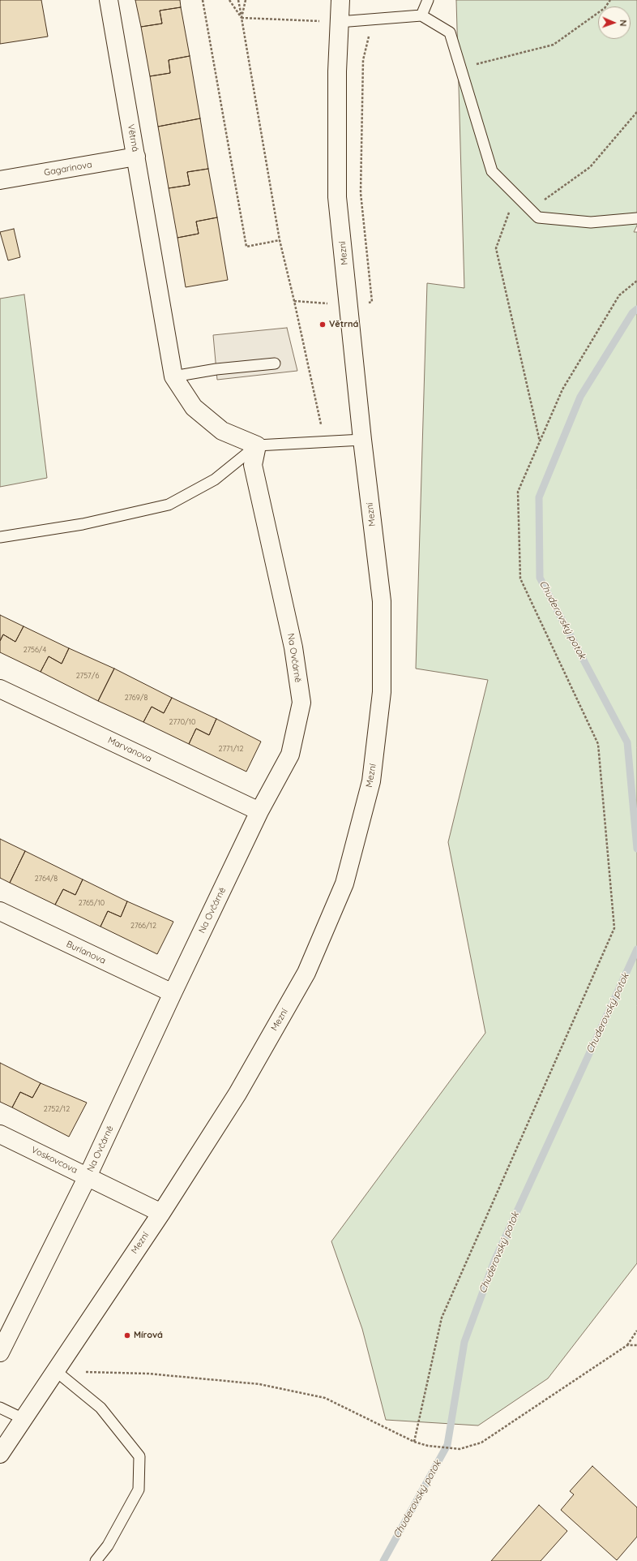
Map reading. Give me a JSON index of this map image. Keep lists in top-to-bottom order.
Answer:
{
  "streets": {
    "street": [
      "Větrná",
      "Gagarinova",
      "Mezní",
      "Na Ovčárně",
      "Marvanova",
      "Burianova",
      "Voskovcova"
    ]
  },
  "crossings": [
    ["Větrná", "Gagarinova"],
    ["Větrná", "Na Ovčárně"],
    ["Mezní", "Voskovcova"],
    ["Na Ovčárně", "Marvanova"],
    ["Na Ovčárně", "Burianova"],
    ["Na Ovčárně", "Voskovcova"]
  ],
  "water": ["Chuderovský potok"],
  "places": ["Větrná", "Mírová"],
  "house_numbers": [
    "2756/4",
    "2757/6",
    "2769/8",
    "2770/10",
    "2771/12",
    "2764/8",
    "2765/10",
    "2766/12",
    "2752/12"
  ],
  "north": "right"
}
